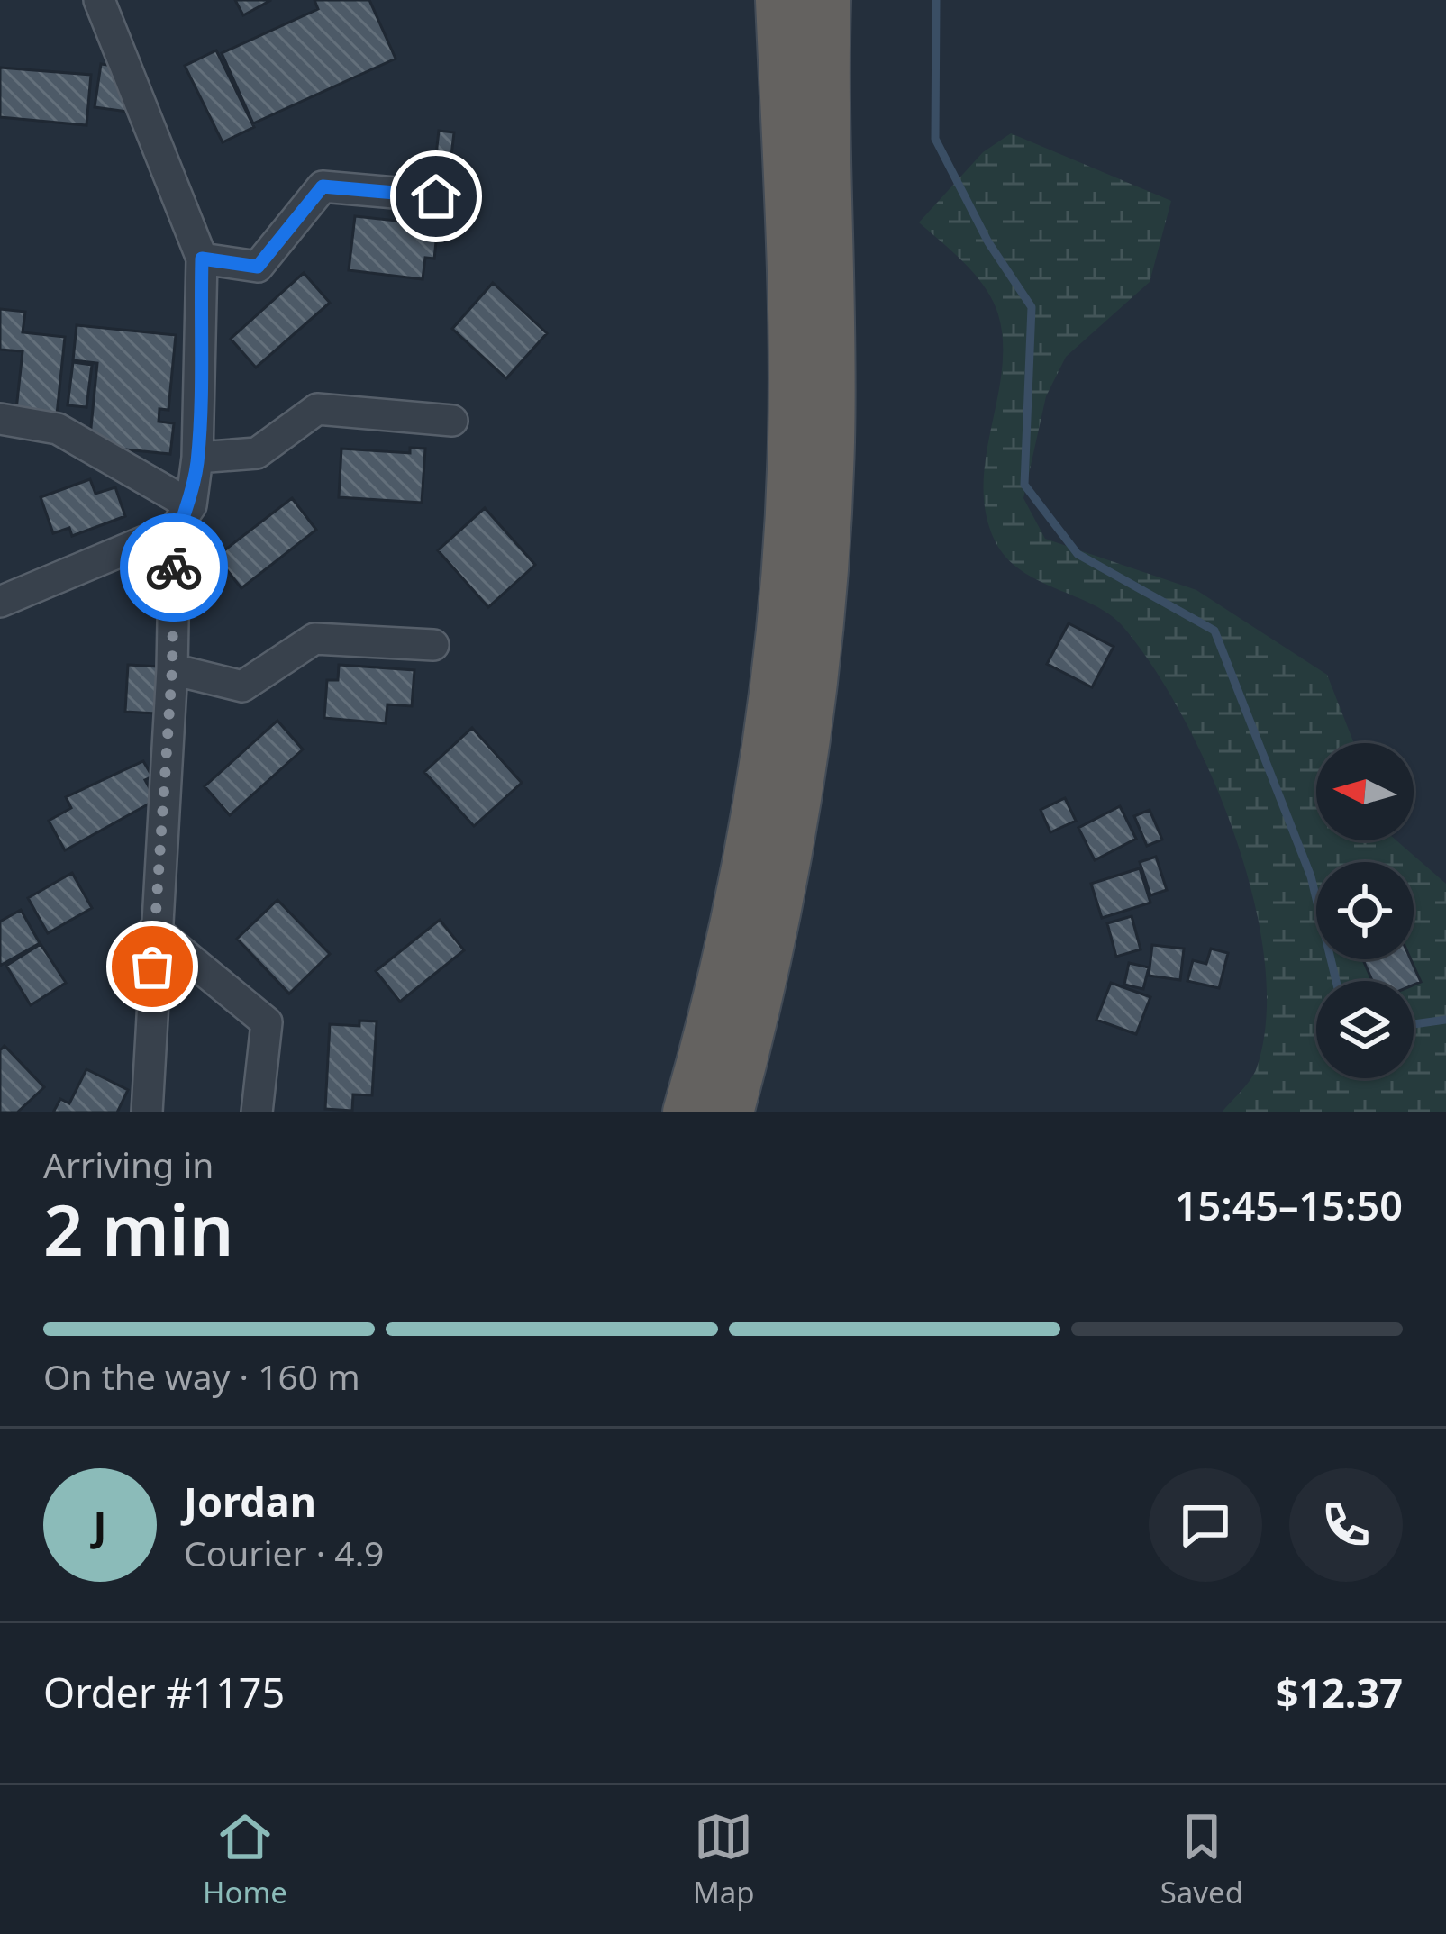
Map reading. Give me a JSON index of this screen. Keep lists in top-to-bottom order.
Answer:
{
  "north": "left",
  "page": {
    "heading": ["2 min", "Arriving in", "15:45–15:50"],
    "panel": [
      "Jordan",
      "Courier · 4.9",
      "Order #1175",
      "$12.37"
    ],
    "bar": "On the way · 160 m",
    "round": "J",
    "tabs": ["Home", "Map", "Saved"]
  }
}
